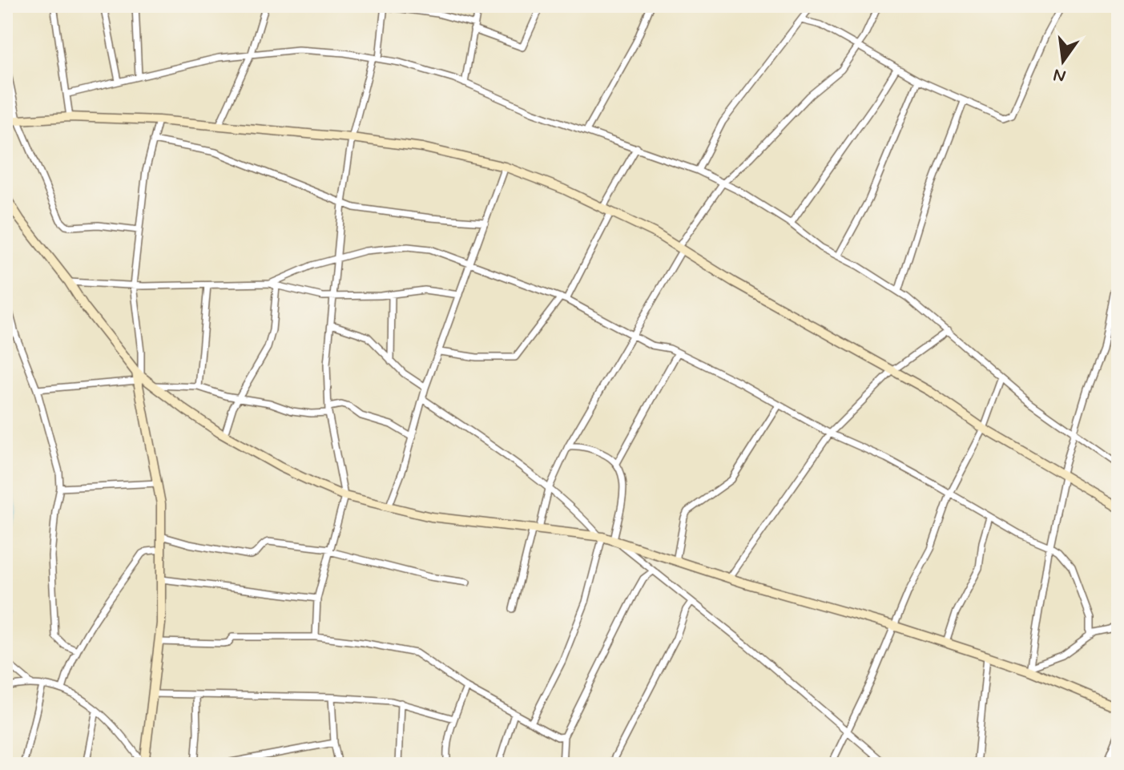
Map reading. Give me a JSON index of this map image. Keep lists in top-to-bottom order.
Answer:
{
  "north": "bottom"
}
